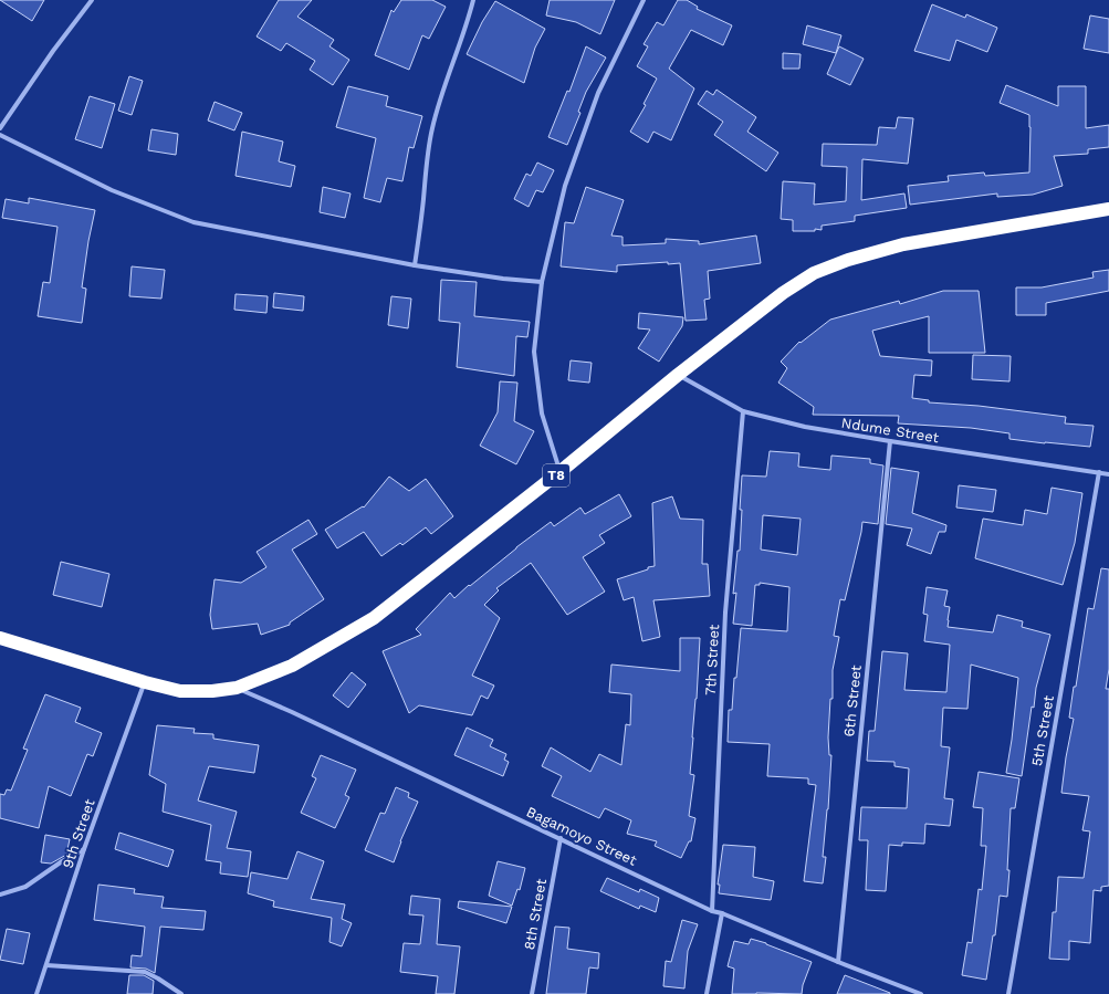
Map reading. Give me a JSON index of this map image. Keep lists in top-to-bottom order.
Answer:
{
  "streets": {
    "highway": ["T8"],
    "street": [
      "Ndume Street",
      "7th Street",
      "6th Street",
      "5th Street",
      "9th Street",
      "Bagamoyo Street",
      "8th Street"
    ]
  },
  "crossings": [
    ["Ndume Street", "T8"],
    ["Ndume Street", "7th Street"],
    ["Ndume Street", "6th Street"],
    ["Ndume Street", "5th Street"],
    ["T8", "9th Street"],
    ["T8", "Bagamoyo Street"],
    ["7th Street", "Bagamoyo Street"],
    ["6th Street", "Bagamoyo Street"],
    ["Bagamoyo Street", "8th Street"]
  ]
}
